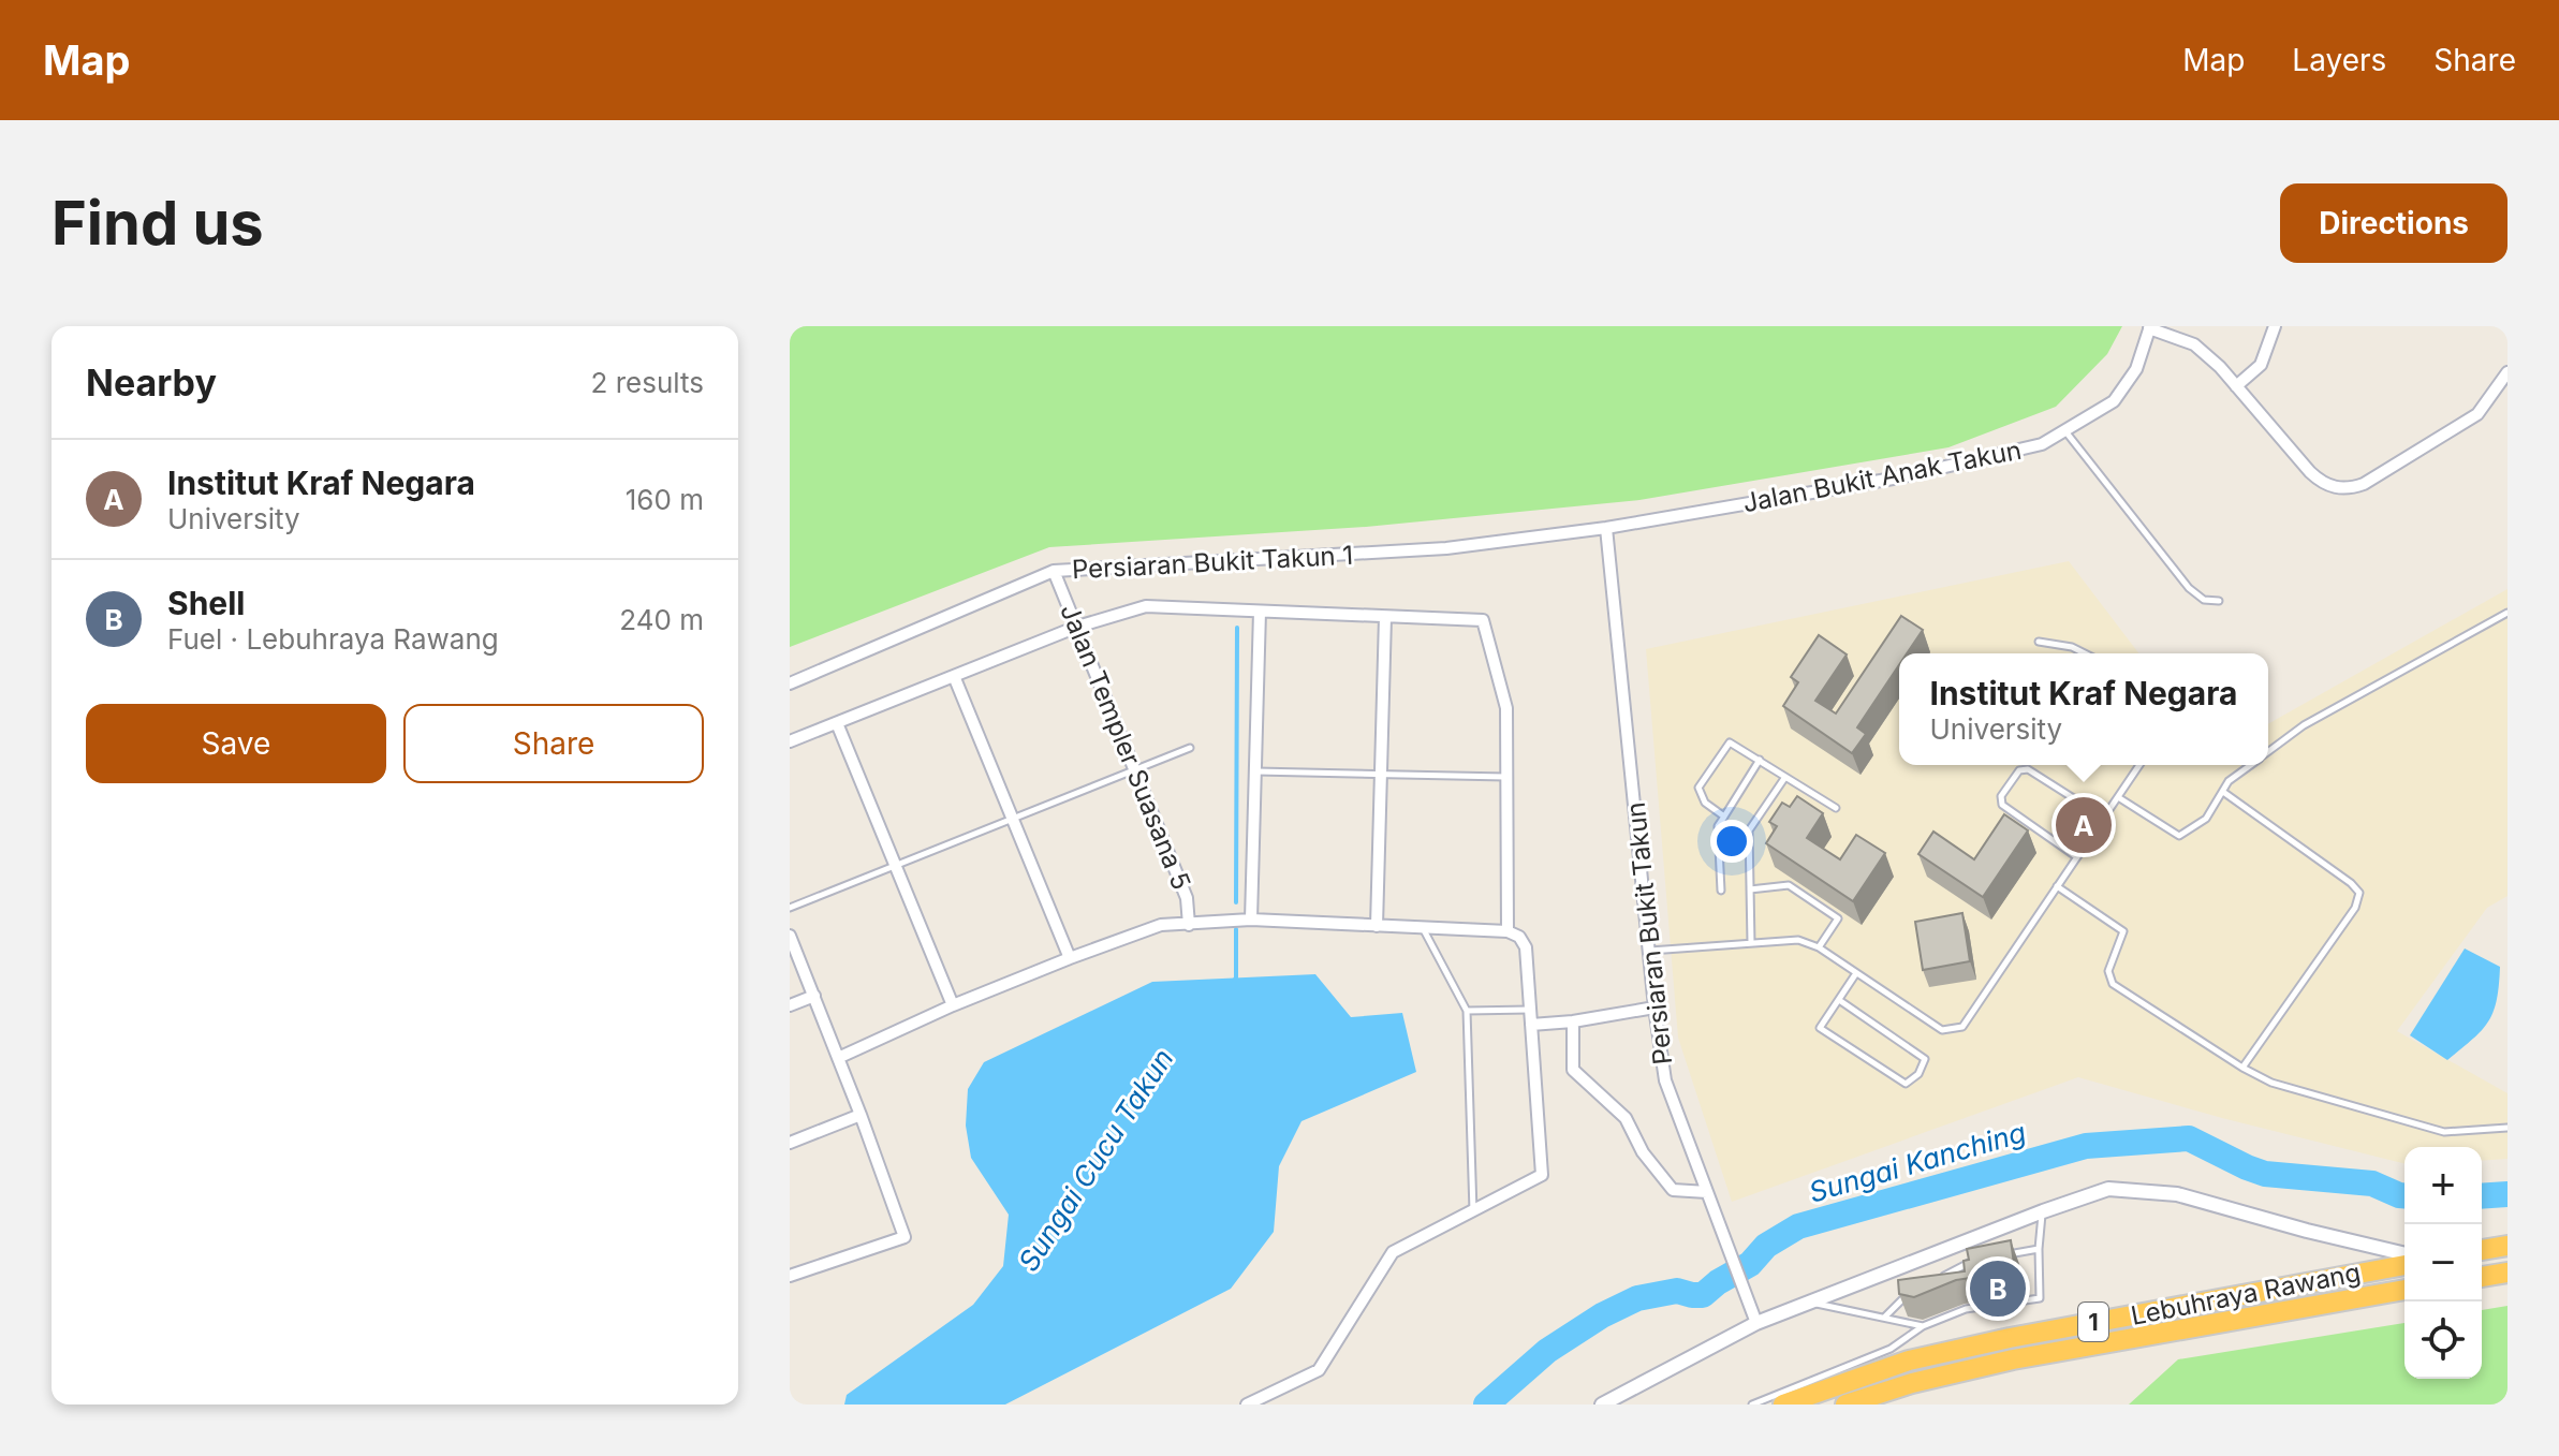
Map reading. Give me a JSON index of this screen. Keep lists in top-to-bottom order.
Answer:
{
  "streets": {
    "highway": ["Lebuhraya Rawang", "1"],
    "street": [
      "Jalan Bukit Anak Takun",
      "Persiaran Bukit Takun 1",
      "Jalan Templer Suasana 5",
      "Persiaran Bukit Takun"
    ]
  },
  "crossings": [
    ["Jalan Bukit Anak Takun", "Persiaran Bukit Takun 1"],
    ["Jalan Bukit Anak Takun", "Persiaran Bukit Takun"],
    ["Persiaran Bukit Takun 1", "Jalan Templer Suasana 5"],
    ["Persiaran Bukit Takun 1", "Persiaran Bukit Takun"]
  ],
  "water": ["Sungai Cucu Takun", "Sungai Kanching"],
  "page": {
    "header": "Map",
    "nav": ["Map", "Layers", "Share"],
    "buttons": [
      "Directions",
      ["Save", "Share"]
    ],
    "title": "Find us",
    "heading": ["Nearby", "2 results"],
    "list": [
      {
        "mark": "A",
        "name": "Institut Kraf Negara",
        "note": "University",
        "value": "160 m"
      },
      {
        "mark": "B",
        "name": "Shell",
        "note": "Fuel · Lebuhraya Rawang",
        "value": "240 m"
      }
    ],
    "popup": ["Institut Kraf Negara", "University"],
    "pins": ["A", "B"],
    "map_buttons": ["+", "−"]
  }
}
